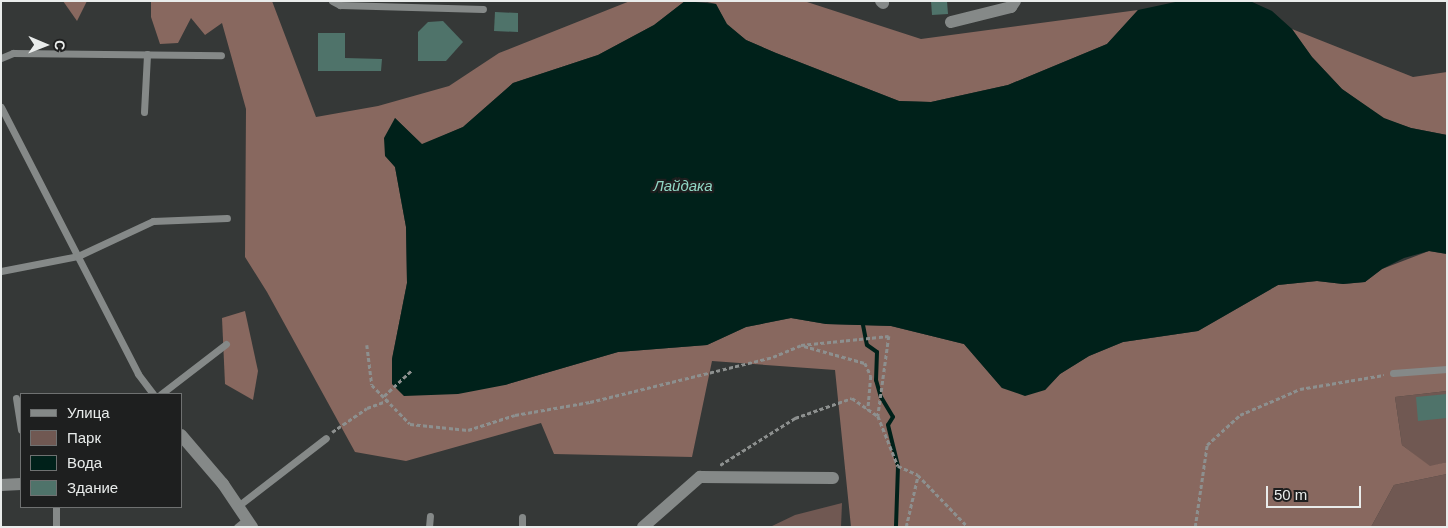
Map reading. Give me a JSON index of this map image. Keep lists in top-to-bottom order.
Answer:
{
  "water": ["Лайдака"],
  "legend": [
    "Улица",
    "Парк",
    "Вода",
    "Здание"
  ],
  "scale_bar": "50 m",
  "north": "right"
}
